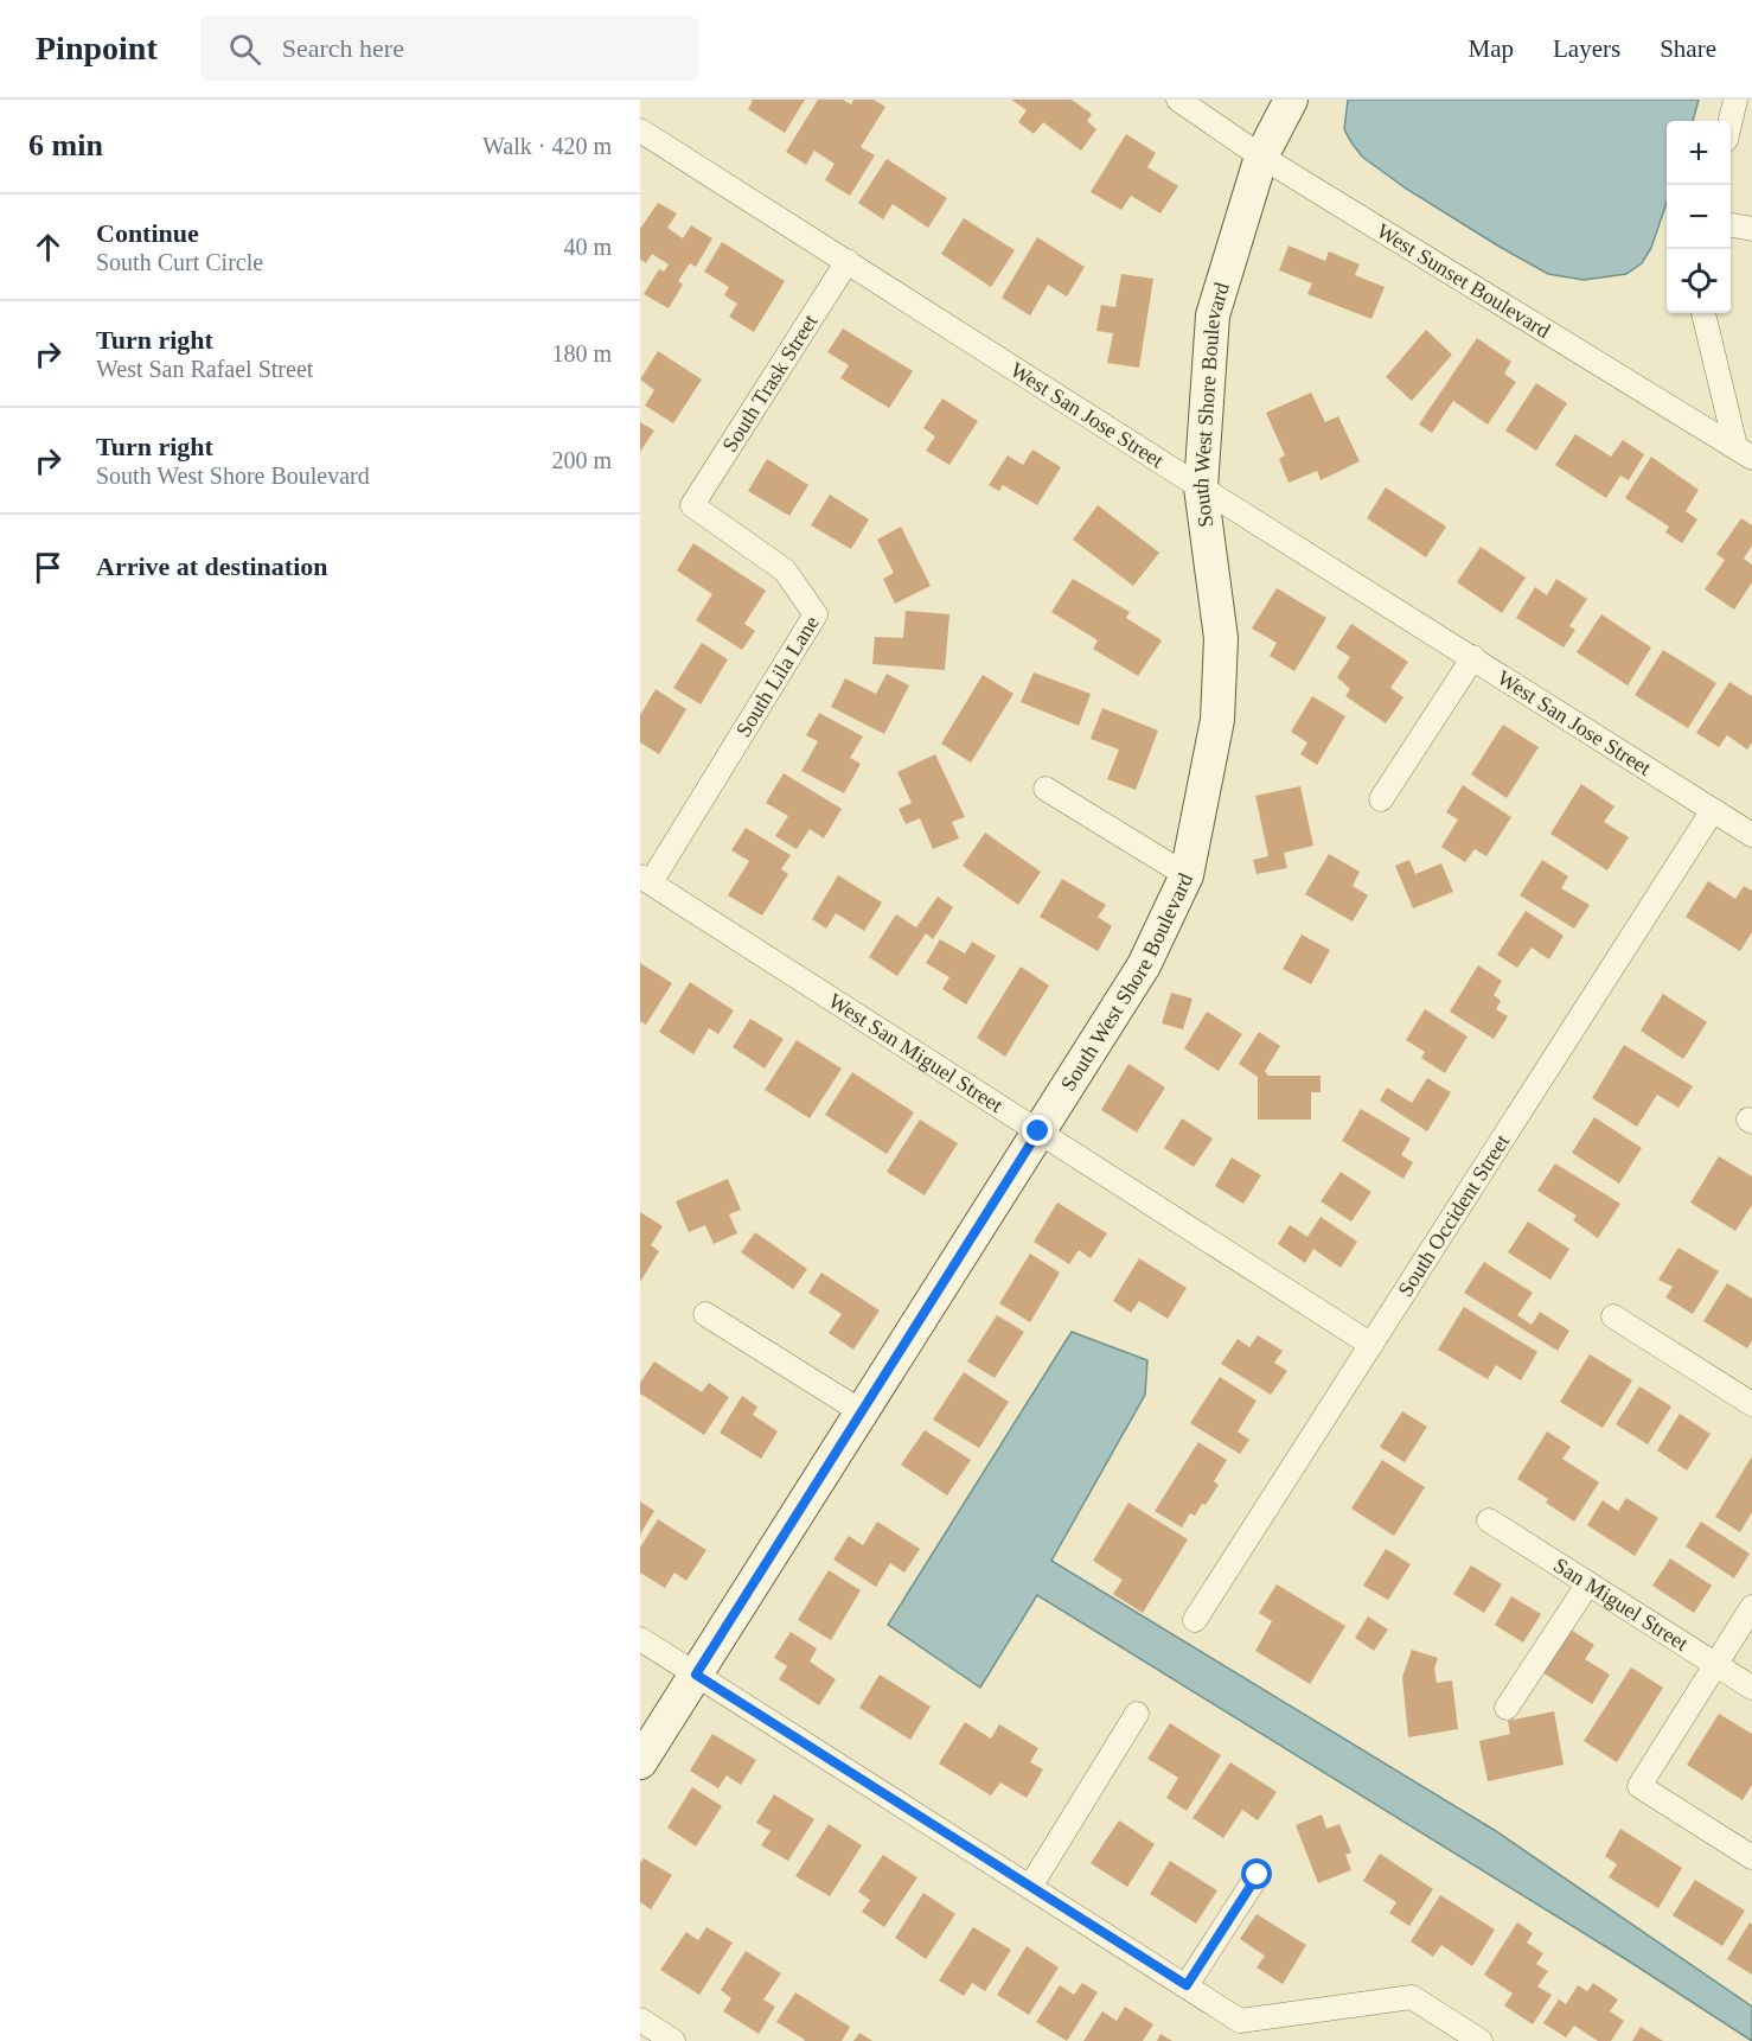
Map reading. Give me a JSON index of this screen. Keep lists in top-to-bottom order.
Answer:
{
  "streets": {
    "street": [
      "West Sunset Boulevard",
      "South Trask Street",
      "South West Shore Boulevard",
      "West San Jose Street",
      "South Lila Lane",
      "West San Miguel Street",
      "South Occident Street",
      "San Miguel Street"
    ]
  },
  "crossings": [
    ["West Sunset Boulevard", "South West Shore Boulevard"],
    ["South Trask Street", "West San Jose Street"],
    ["South Trask Street", "South Lila Lane"],
    ["South West Shore Boulevard", "West San Jose Street"],
    ["South West Shore Boulevard", "West San Miguel Street"],
    ["West San Jose Street", "South Occident Street"],
    ["South Lila Lane", "West San Miguel Street"],
    ["West San Miguel Street", "South Occident Street"]
  ],
  "page": {
    "header": "Pinpoint",
    "search": "Search here",
    "nav": ["Map", "Layers", "Share"],
    "heading": ["6 min", "Walk · 420 m"],
    "map_buttons": ["+", "−"],
    "list": [
      ["Continue", "South Curt Circle", "40 m"],
      ["Turn right", "West San Rafael Street", "180 m"],
      ["Turn right", "South West Shore Boulevard", "200 m"],
      "Arrive at destination"
    ]
  }
}
